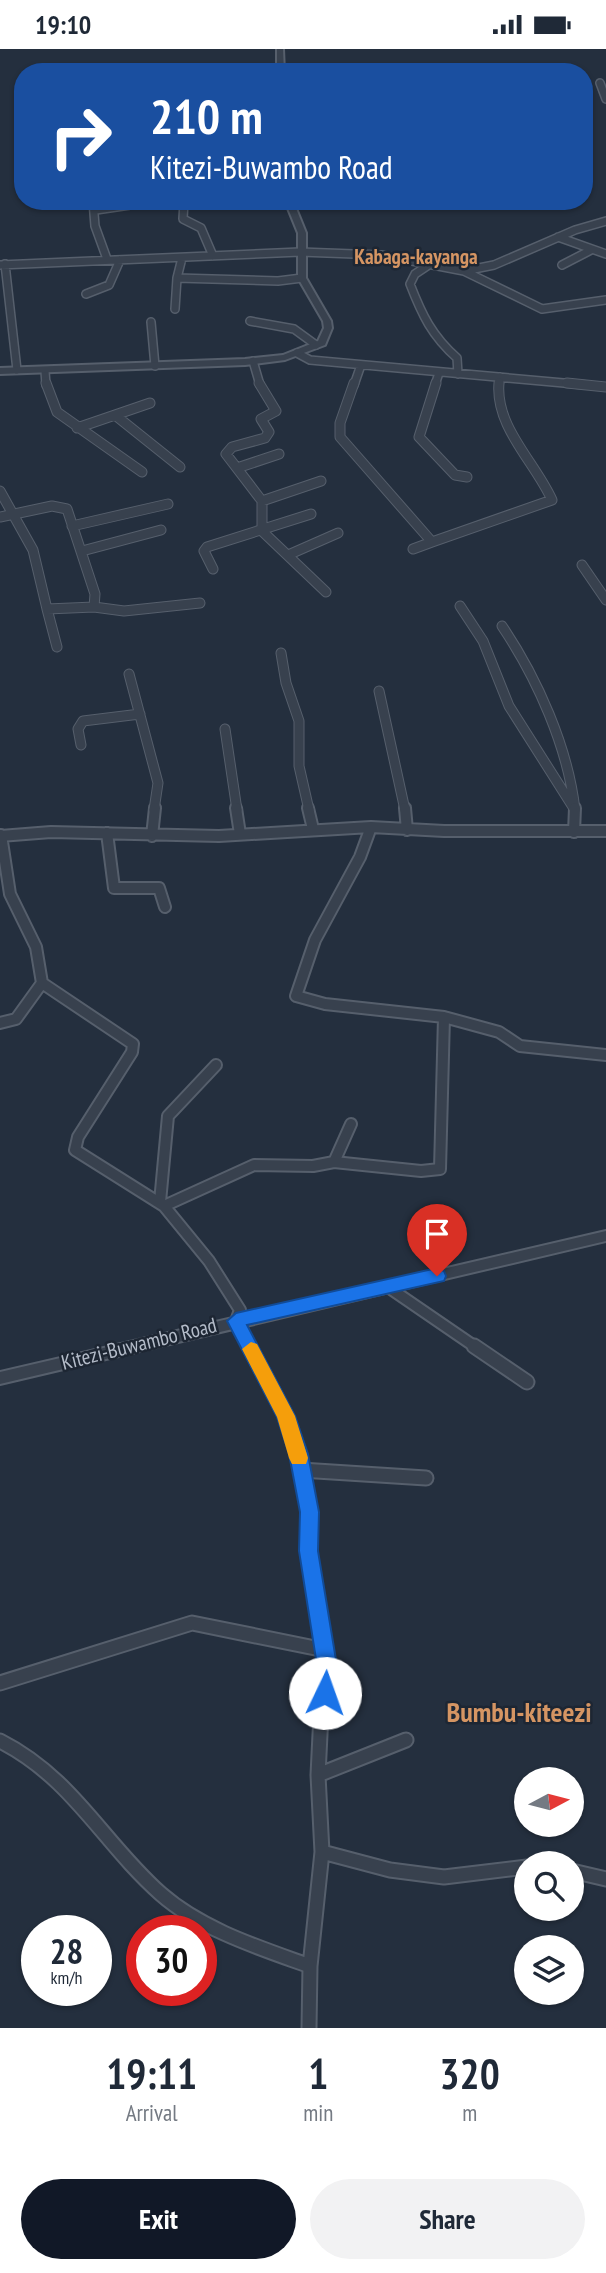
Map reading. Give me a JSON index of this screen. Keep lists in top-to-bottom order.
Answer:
{
  "streets": {
    "street": ["Kitezi-Buwambo Road"]
  },
  "districts": ["Kabaga-kayanga", "Bumbu-kiteezi"],
  "north": "right",
  "page": {
    "status": "19:10",
    "turn": ["210 m", "Kitezi-Buwambo Road"],
    "speed": "28 km/h",
    "limit": "30",
    "eta": [
      "19:11",
      "Arrival",
      "1",
      "min",
      "320",
      "m"
    ],
    "buttons": ["Exit", "Share"]
  }
}
